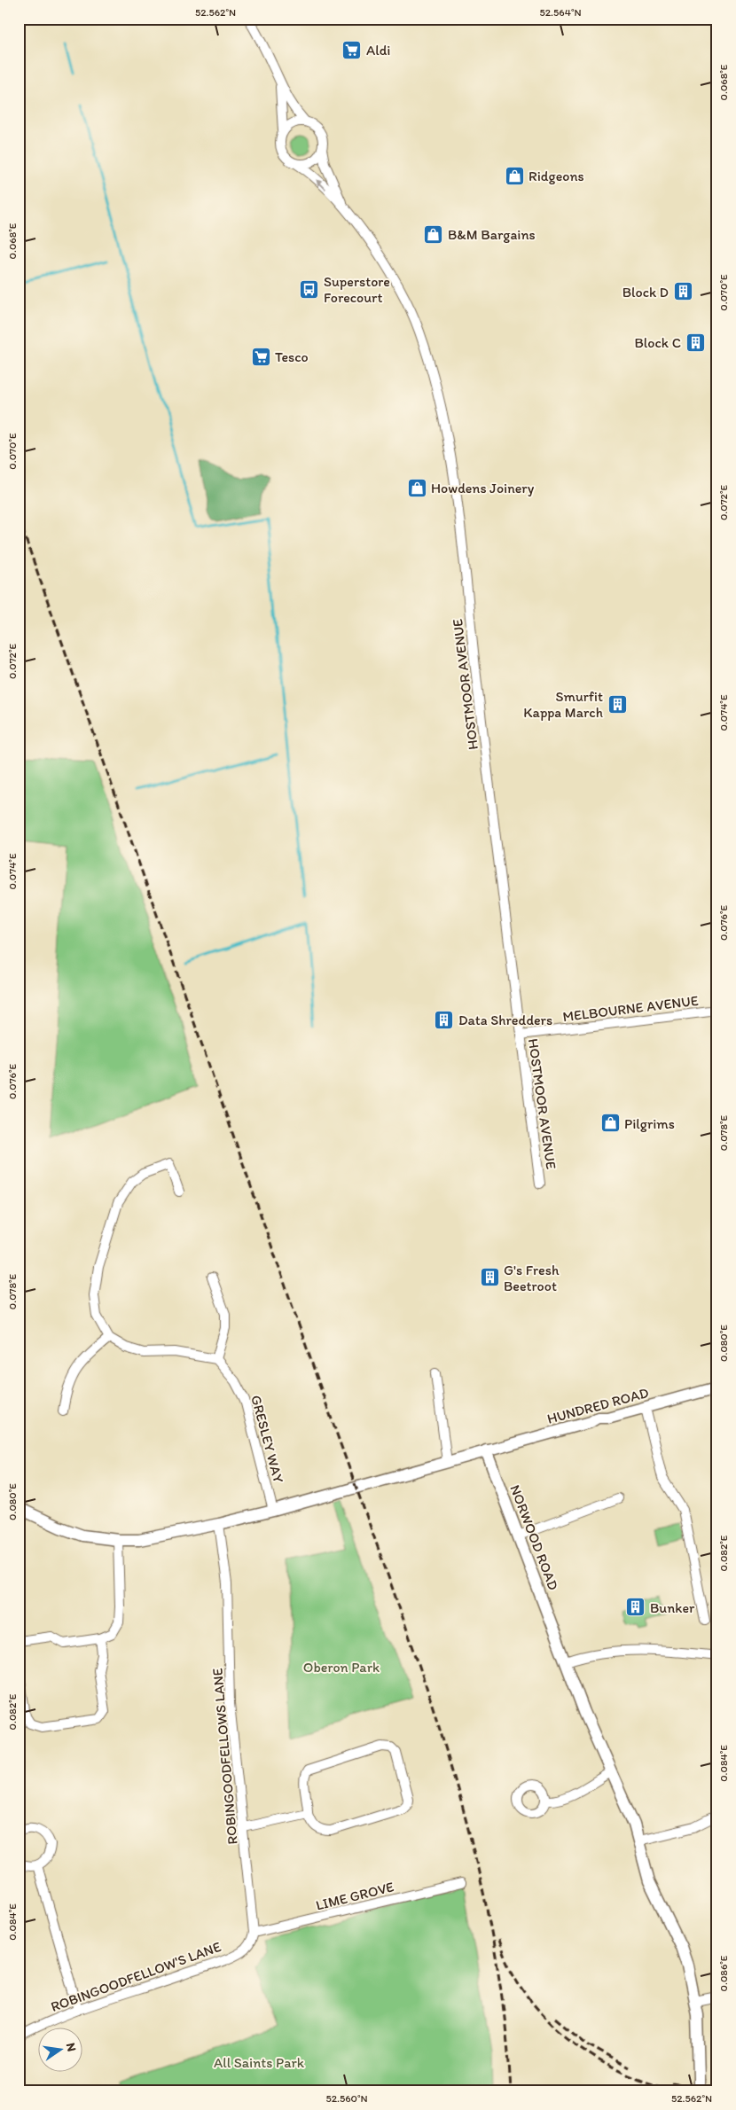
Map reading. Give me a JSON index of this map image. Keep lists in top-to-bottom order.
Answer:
{
  "streets": {
    "street": [
      "HOSTMOOR AVENUE",
      "MELBOURNE AVENUE",
      "HUNDRED ROAD",
      "GRESLEY WAY",
      "NORWOOD ROAD",
      "ROBINGOODFELLOWS LANE",
      "LIME GROVE",
      "ROBINGOODFELLOW'S LANE"
    ]
  },
  "crossings": [
    ["HOSTMOOR AVENUE", "MELBOURNE AVENUE"],
    ["HUNDRED ROAD", "NORWOOD ROAD"],
    ["ROBINGOODFELLOWS LANE", "LIME GROVE"],
    ["ROBINGOODFELLOWS LANE", "ROBINGOODFELLOW'S LANE"],
    ["LIME GROVE", "ROBINGOODFELLOW'S LANE"]
  ],
  "parks": ["Oberon Park", "All Saints Park"],
  "places": {
    "supermarket": ["Aldi", "Tesco"],
    "shop": [
      "Ridgeons",
      "B&M Bargains",
      "Howdens Joinery",
      "Pilgrims"
    ],
    "bus stop": ["Superstore Forecourt"],
    "building": [
      "Block D",
      "Block C",
      "Smurfit Kappa March",
      "Data Shredders",
      "G's Fresh Beetroot",
      "Bunker"
    ]
  },
  "north": "right",
  "coordinates": [
    "52.562°N",
    "52.564°N",
    "0.068°E",
    "0.070°E",
    "0.072°E",
    "0.074°E",
    "0.076°E",
    "0.078°E",
    "0.080°E",
    "0.082°E",
    "0.084°E",
    "0.086°E",
    "52.560°N"
  ]
}
